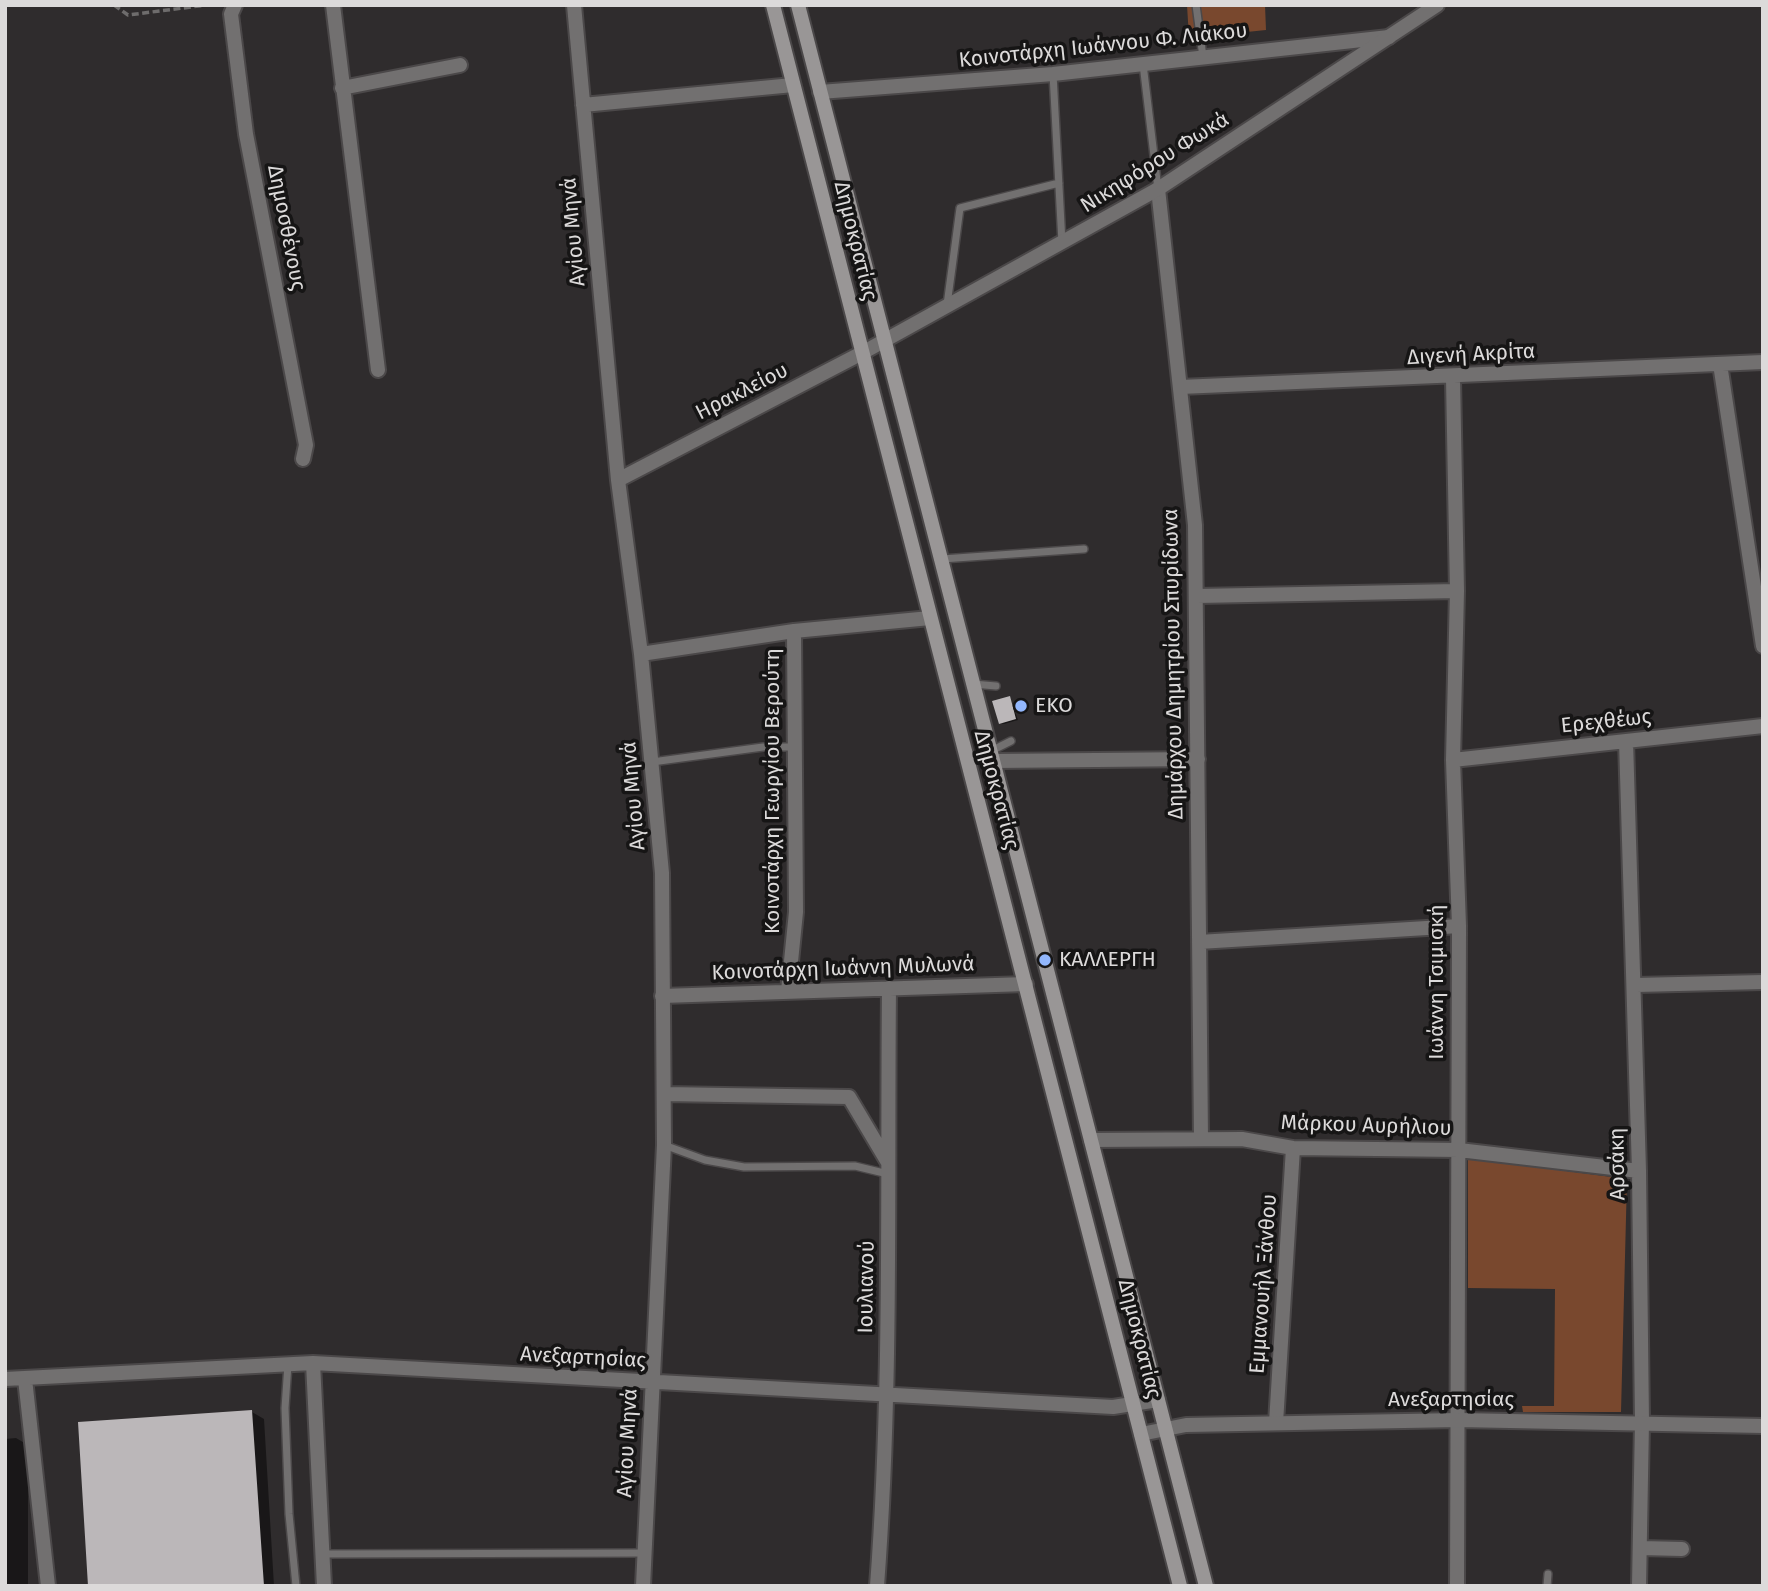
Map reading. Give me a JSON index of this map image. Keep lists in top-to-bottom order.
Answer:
{
  "streets": {
    "main road": ["Δημοκρατίας"],
    "street": [
      "Κοινοτάρχη Ιωάννου Φ. Λιάκου",
      "Νικηφόρου Φωκά",
      "Δημοσθένους",
      "Αγίου Μηνά",
      "Διγενή Ακρίτα",
      "Ηρακλείου",
      "Δημάρχου Δημητρίου Σπυρίδωνα",
      "Ερεχθέως",
      "Κοινοτάρχη Γεωργίου Βερούτη",
      "Κοινοτάρχη Ιωάννη Μυλωνά",
      "Ιωάννη Τσιμισκή",
      "Μάρκου Αυρήλιου",
      "Αρσάκη",
      "Εμμανουήλ Ξάνθου",
      "Ιουλιανού",
      "Ανεξαρτησίας"
    ]
  },
  "crossings": [
    ["Κοινοτάρχη Ιωάννου Φ. Λιάκου", "Νικηφόρου Φωκά"],
    ["Κοινοτάρχη Ιωάννου Φ. Λιάκου", "Δημοκρατίας"],
    ["Νικηφόρου Φωκά", "Δημοκρατίας"],
    ["Νικηφόρου Φωκά", "Ηρακλείου"],
    ["Νικηφόρου Φωκά", "Δημάρχου Δημητρίου Σπυρίδωνα"],
    ["Αγίου Μηνά", "Ηρακλείου"],
    ["Αγίου Μηνά", "Κοινοτάρχη Ιωάννη Μυλωνά"],
    ["Αγίου Μηνά", "Ανεξαρτησίας"],
    ["Δημοκρατίας", "Ηρακλείου"],
    ["Δημοκρατίας", "Κοινοτάρχη Ιωάννη Μυλωνά"],
    ["Δημοκρατίας", "Μάρκου Αυρήλιου"],
    ["Δημοκρατίας", "Ανεξαρτησίας"],
    ["Διγενή Ακρίτα", "Δημάρχου Δημητρίου Σπυρίδωνα"],
    ["Διγενή Ακρίτα", "Ιωάννη Τσιμισκή"],
    ["Δημάρχου Δημητρίου Σπυρίδωνα", "Μάρκου Αυρήλιου"],
    ["Ερεχθέως", "Ιωάννη Τσιμισκή"],
    ["Ερεχθέως", "Αρσάκη"],
    ["Κοινοτάρχη Γεωργίου Βερούτη", "Κοινοτάρχη Ιωάννη Μυλωνά"],
    ["Κοινοτάρχη Ιωάννη Μυλωνά", "Ιουλιανού"],
    ["Ιωάννη Τσιμισκή", "Μάρκου Αυρήλιου"],
    ["Ιωάννη Τσιμισκή", "Ανεξαρτησίας"],
    ["Μάρκου Αυρήλιου", "Αρσάκη"],
    ["Μάρκου Αυρήλιου", "Εμμανουήλ Ξάνθου"],
    ["Αρσάκη", "Ανεξαρτησίας"],
    ["Εμμανουήλ Ξάνθου", "Ανεξαρτησίας"],
    ["Ιουλιανού", "Ανεξαρτησίας"]
  ],
  "places": ["EKO", "ΚΑΛΛΕΡΓΗ"]
}
